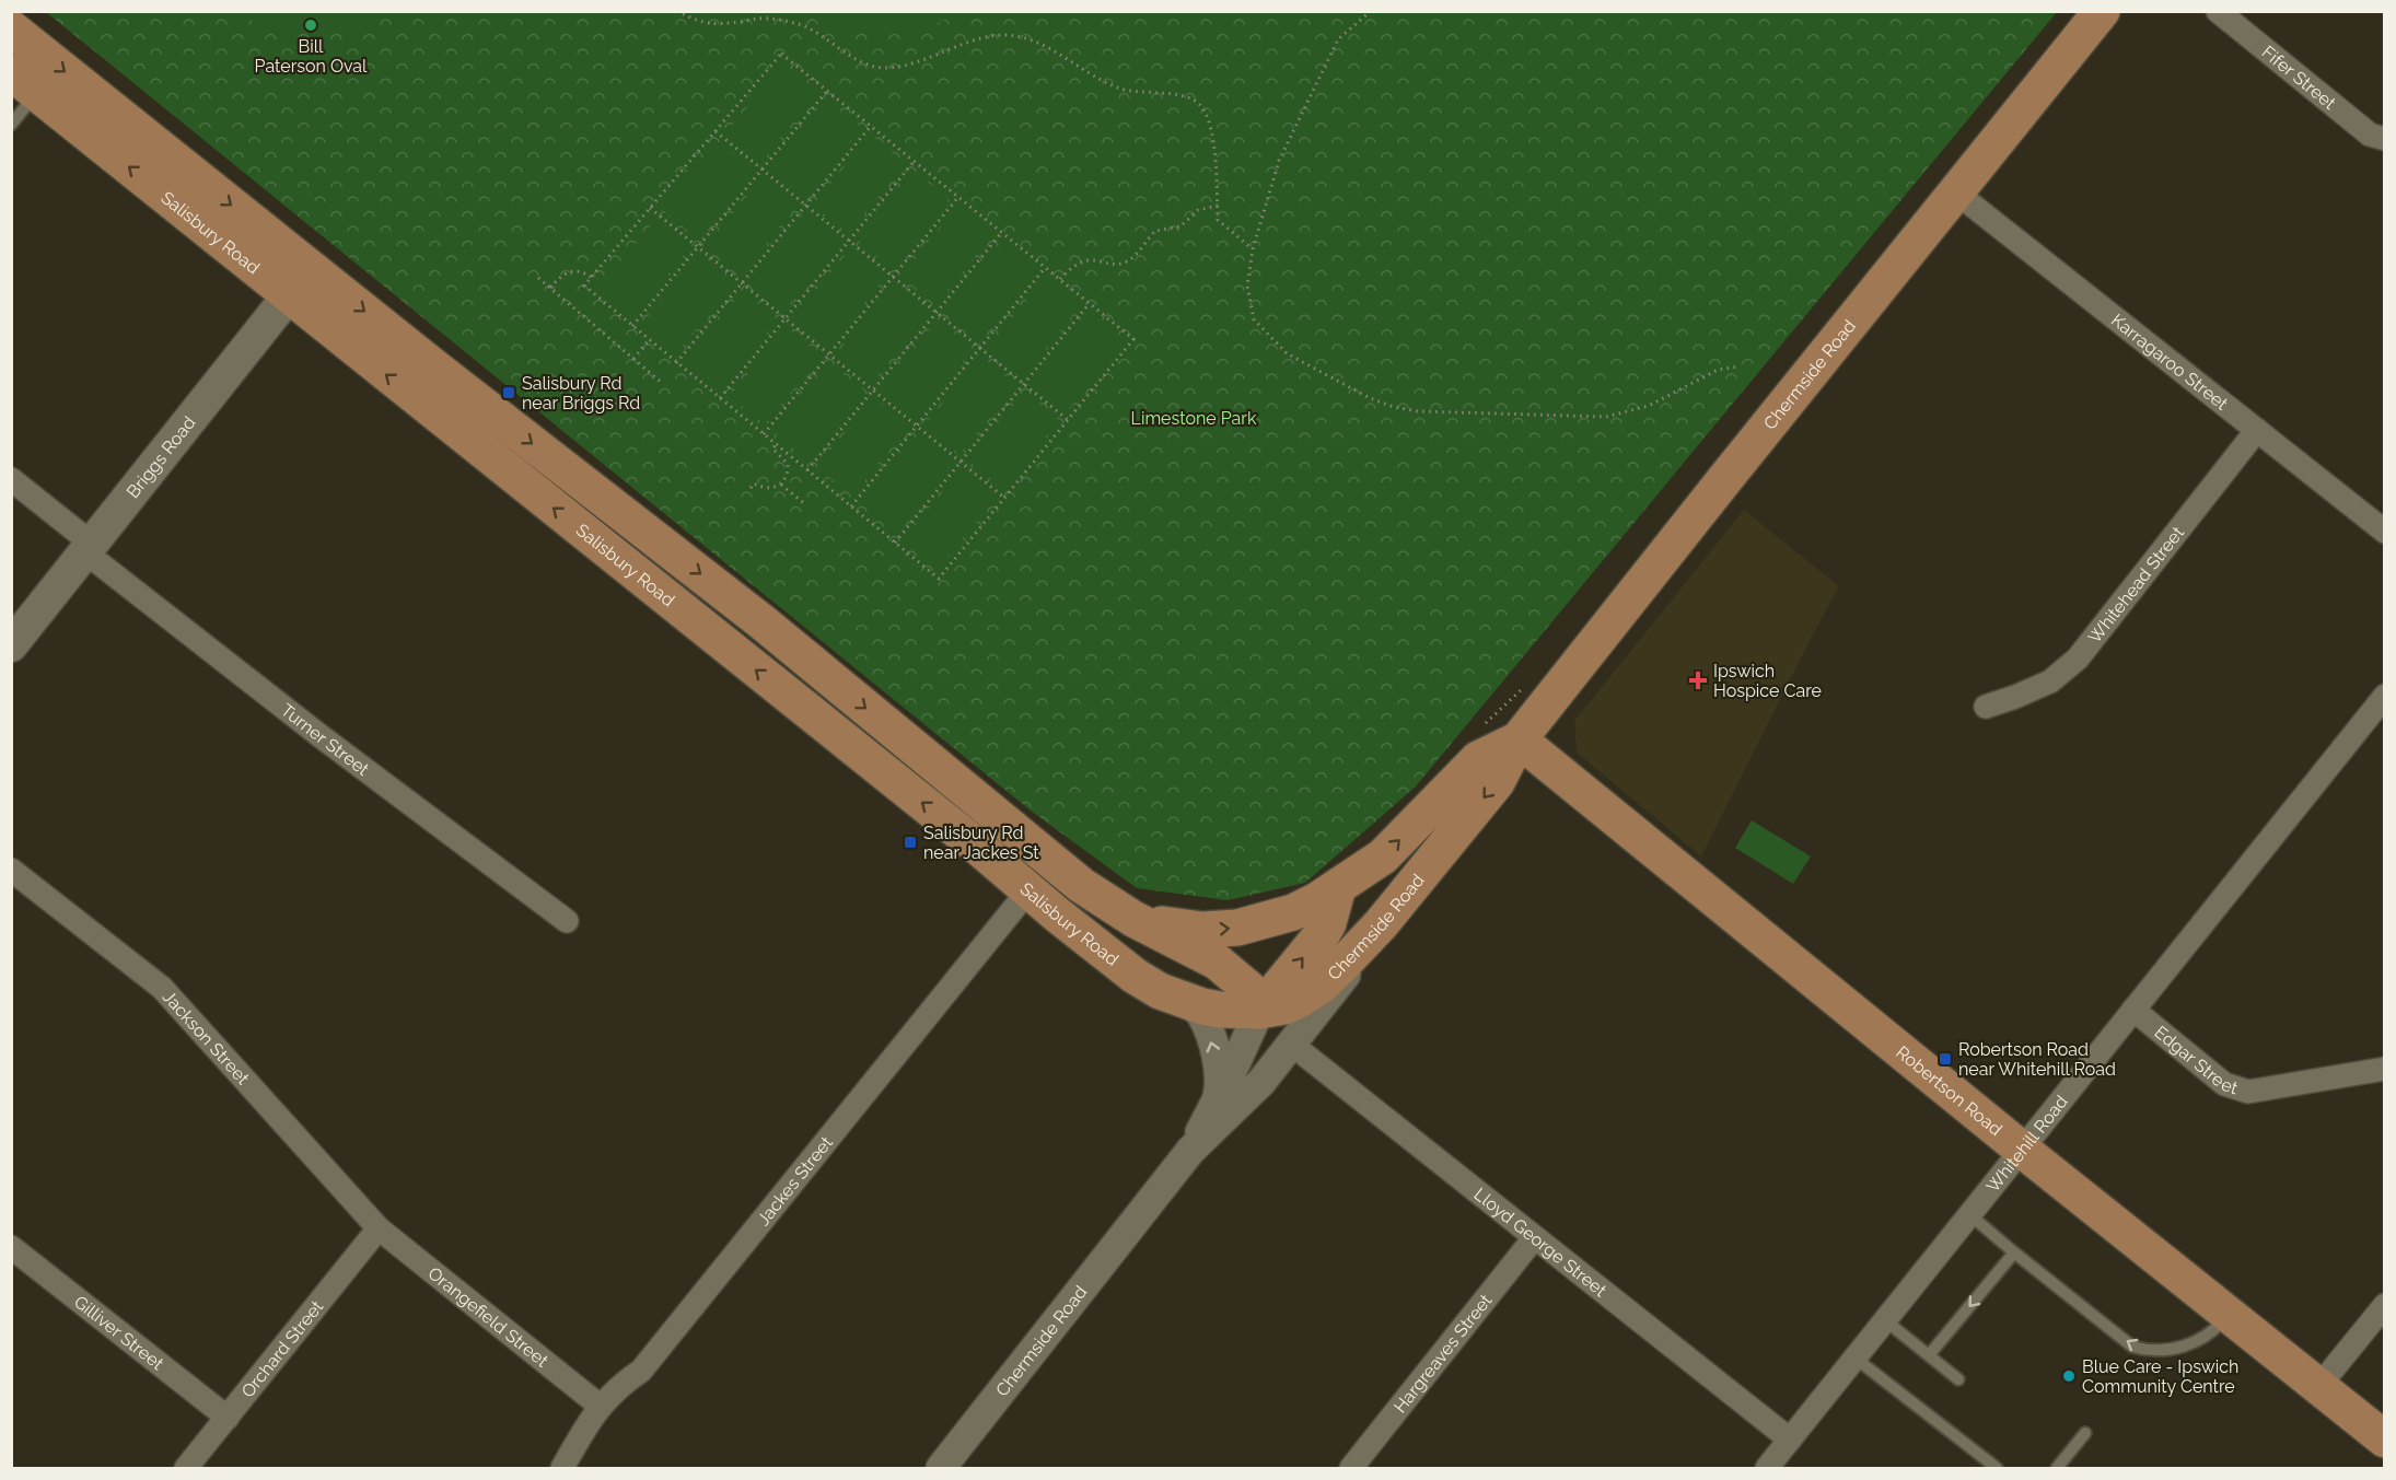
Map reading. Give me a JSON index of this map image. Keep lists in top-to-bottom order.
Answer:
{
  "streets": {
    "main road": [
      "Salisbury Road",
      "Chermside Road",
      "Briggs Road",
      "Robertson Road"
    ],
    "street": [
      "Fifer Street",
      "Karragaroo Street",
      "Whitehead Street",
      "Turner Street",
      "Jackson Street",
      "Edgar Street",
      "Whitehill Road",
      "Jackes Street",
      "Lloyd George Street",
      "Orangefield Street",
      "Gilliver Street",
      "Orchard Street",
      "Hargreaves Street"
    ]
  },
  "crossings": [
    ["Salisbury Road", "Chermside Road"],
    ["Salisbury Road", "Briggs Road"],
    ["Salisbury Road", "Jackes Street"],
    ["Karragaroo Street", "Chermside Road"],
    ["Karragaroo Street", "Whitehead Street"],
    ["Chermside Road", "Robertson Road"],
    ["Chermside Road", "Lloyd George Street"],
    ["Briggs Road", "Turner Street"],
    ["Jackson Street", "Orangefield Street"],
    ["Jackson Street", "Orchard Street"],
    ["Edgar Street", "Whitehill Road"],
    ["Robertson Road", "Whitehill Road"],
    ["Whitehill Road", "Lloyd George Street"],
    ["Jackes Street", "Orangefield Street"],
    ["Lloyd George Street", "Hargreaves Street"],
    ["Orangefield Street", "Orchard Street"],
    ["Gilliver Street", "Orchard Street"]
  ],
  "parks": ["Limestone Park"],
  "places": {
    "other": ["Bill Paterson Oval", "Blue Care - Ipswich Community Centre"],
    "transit": ["Salisbury Rd near Briggs Rd", "Salisbury Rd near Jackes St", "Robertson Road near Whitehill Road"],
    "health": ["Ipswich Hospice Care"]
  }
}
